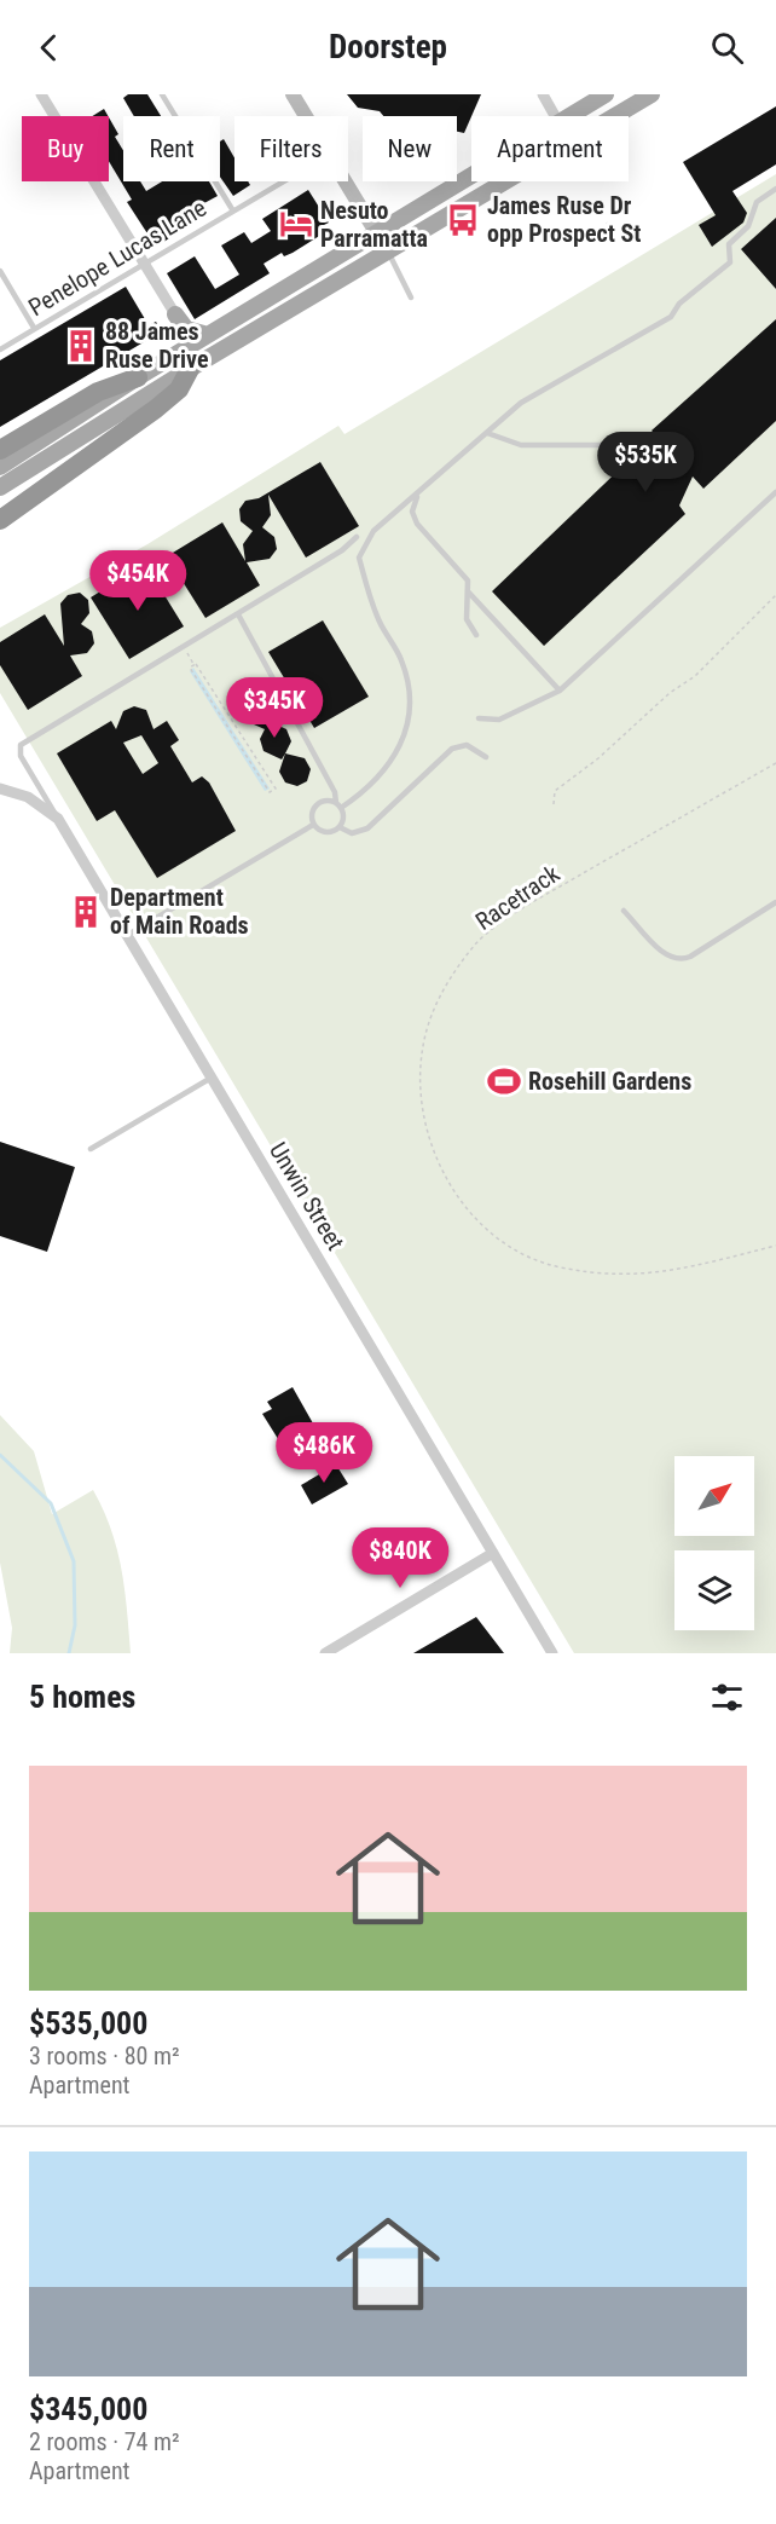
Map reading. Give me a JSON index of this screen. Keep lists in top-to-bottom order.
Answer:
{
  "streets": {
    "street": ["Unwin Street"],
    "lane": ["Penelope Lucas Lane"],
    "path": ["Racetrack"]
  },
  "places": {
    "bus stop": ["James Ruse Dr opp Prospect St"],
    "hotel": ["Nesuto Parramatta"],
    "building": ["88 James Ruse Drive", "Department of Main Roads"],
    "sports": ["Rosehill Gardens"]
  },
  "north": "top right",
  "page": {
    "header": "Doorstep",
    "chip": [
      "Buy",
      "Rent",
      "Filters",
      "New",
      "Apartment"
    ],
    "price": [
      "$535K",
      "$454K",
      "$345K",
      "$486K",
      "$840K"
    ],
    "heading": "5 homes",
    "list": [
      {
        "name": "$535,000",
        "note": "3 rooms · 80 m² · Apartment"
      },
      {
        "name": "$345,000",
        "note": "2 rooms · 74 m² · Apartment"
      }
    ]
  }
}
